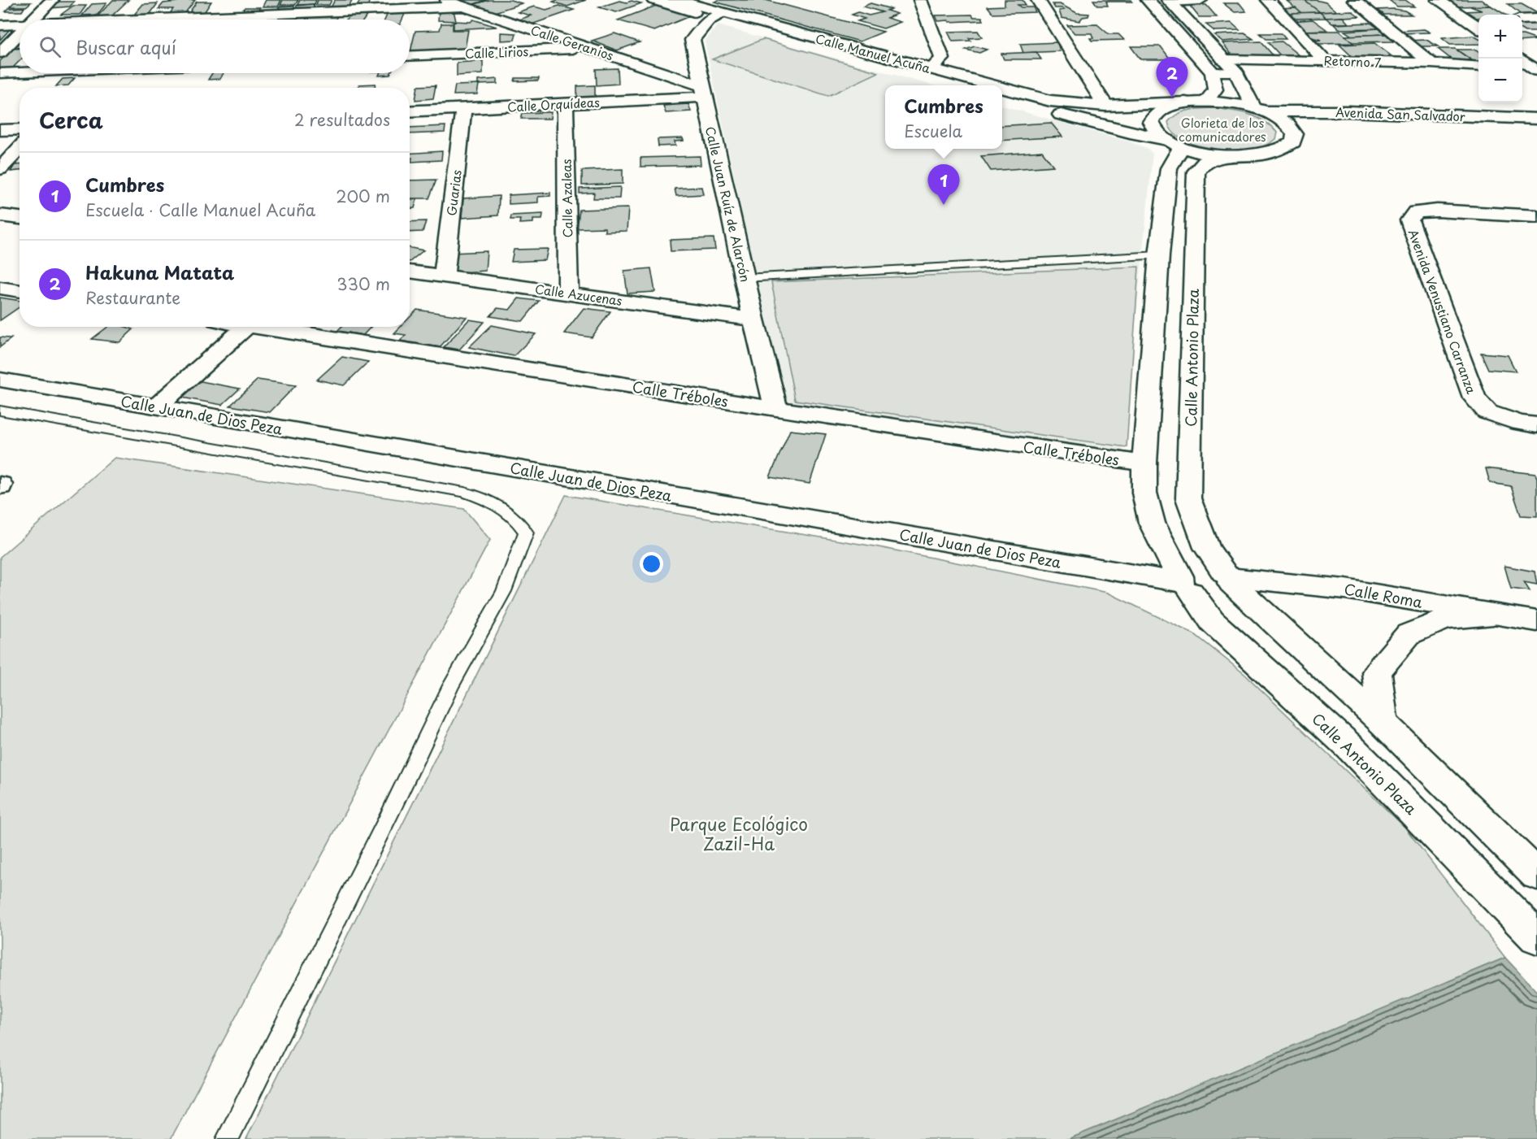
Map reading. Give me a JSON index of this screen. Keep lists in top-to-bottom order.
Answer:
{
  "streets": {
    "street": [
      "Calle Geranios",
      "Calle Lirios",
      "Calle Manuel Acuña",
      "Retorno 7",
      "Calle Orquídeas",
      "Avenida San Salvador",
      "Guarias",
      "Calle Azaleas",
      "Calle Juan Ruíz de Alarcón",
      "Calle Azucenas",
      "Avenida Venustiano Carranza",
      "Calle Antonio Plaza",
      "Calle Tréboles",
      "Calle Juan de Dios Peza",
      "Calle Roma"
    ]
  },
  "crossings": [
    ["Calle Geranios", "Calle Lirios"],
    ["Calle Geranios", "Calle Orquídeas"],
    ["Calle Geranios", "Calle Juan Ruíz de Alarcón"],
    ["Calle Manuel Acuña", "Calle Juan Ruíz de Alarcón"],
    ["Calle Orquídeas", "Guarias"],
    ["Calle Orquídeas", "Calle Azaleas"],
    ["Calle Orquídeas", "Calle Juan Ruíz de Alarcón"],
    ["Avenida San Salvador", "Calle Antonio Plaza"],
    ["Guarias", "Calle Azucenas"],
    ["Calle Azaleas", "Calle Azucenas"],
    ["Calle Juan Ruíz de Alarcón", "Calle Azucenas"],
    ["Calle Juan Ruíz de Alarcón", "Calle Tréboles"],
    ["Calle Antonio Plaza", "Calle Tréboles"],
    ["Calle Antonio Plaza", "Calle Juan de Dios Peza"],
    ["Calle Antonio Plaza", "Calle Roma"]
  ],
  "parks": ["Glorieta de los comunicadores", "Parque Ecológico Zazil-Ha"],
  "page": {
    "map_buttons": ["+", "−"],
    "search": "Buscar aquí",
    "pins": ["2", "1"],
    "popup": ["Cumbres", "Escuela"],
    "heading": ["Cerca", "2 resultados"],
    "list": [
      {
        "mark": "1",
        "name": "Cumbres",
        "note": "Escuela · Calle Manuel Acuña",
        "value": "200 m"
      },
      {
        "mark": "2",
        "name": "Hakuna Matata",
        "note": "Restaurante",
        "value": "330 m"
      }
    ]
  }
}
